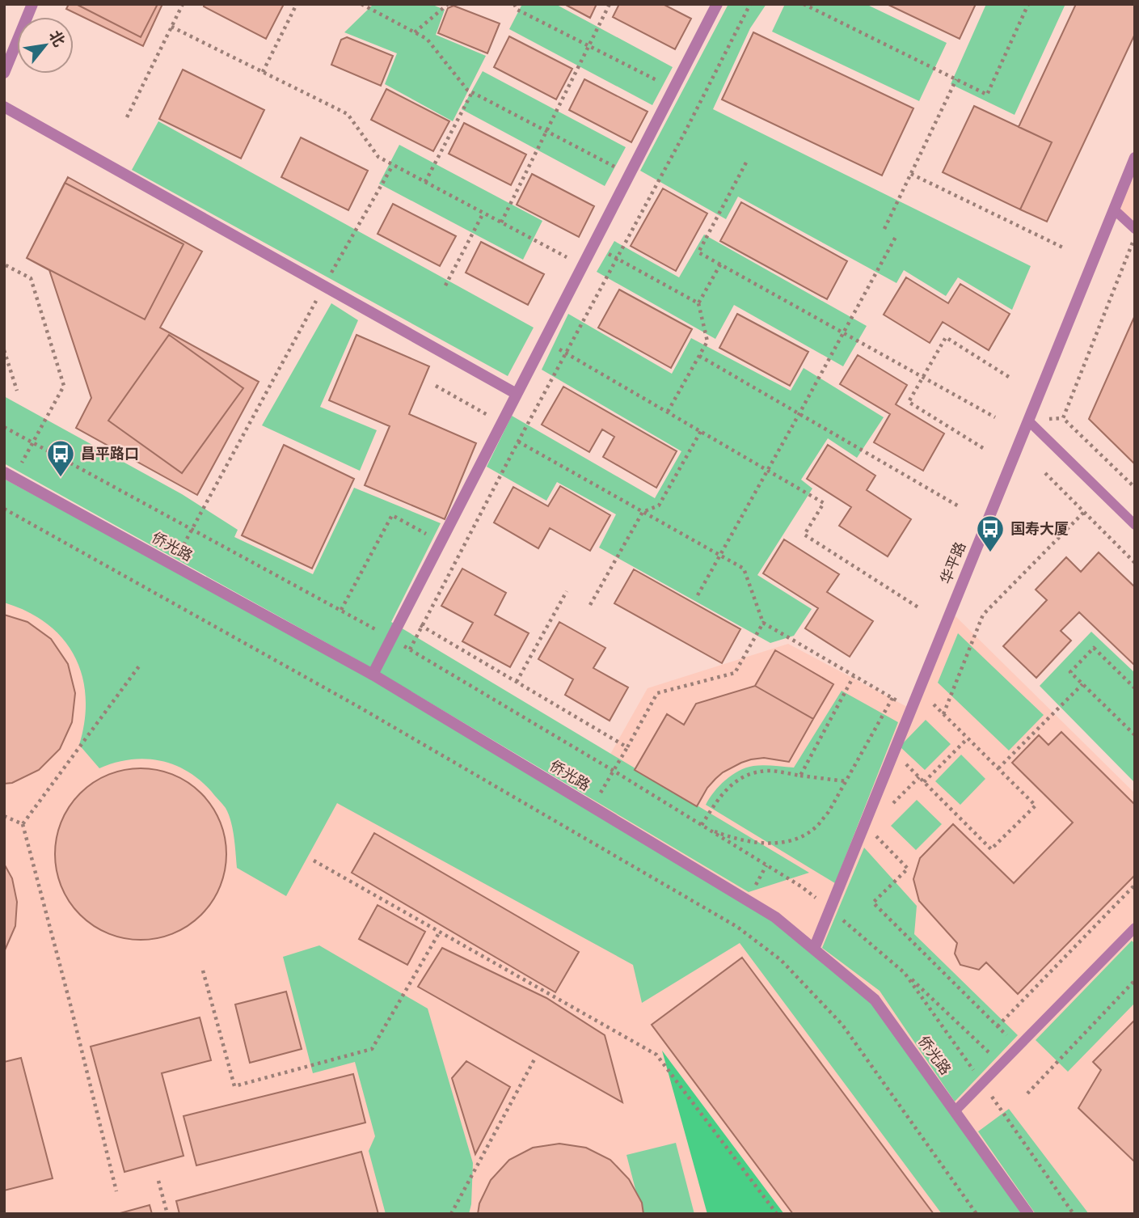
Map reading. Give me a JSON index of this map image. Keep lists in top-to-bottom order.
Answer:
{
  "streets": {
    "street": ["侨光路", "华平路"]
  },
  "crossings": [
    ["侨光路", "华平路"]
  ],
  "places": {
    "bus stop": ["昌平路口", "国寿大厦"]
  },
  "north": "top right"
}
